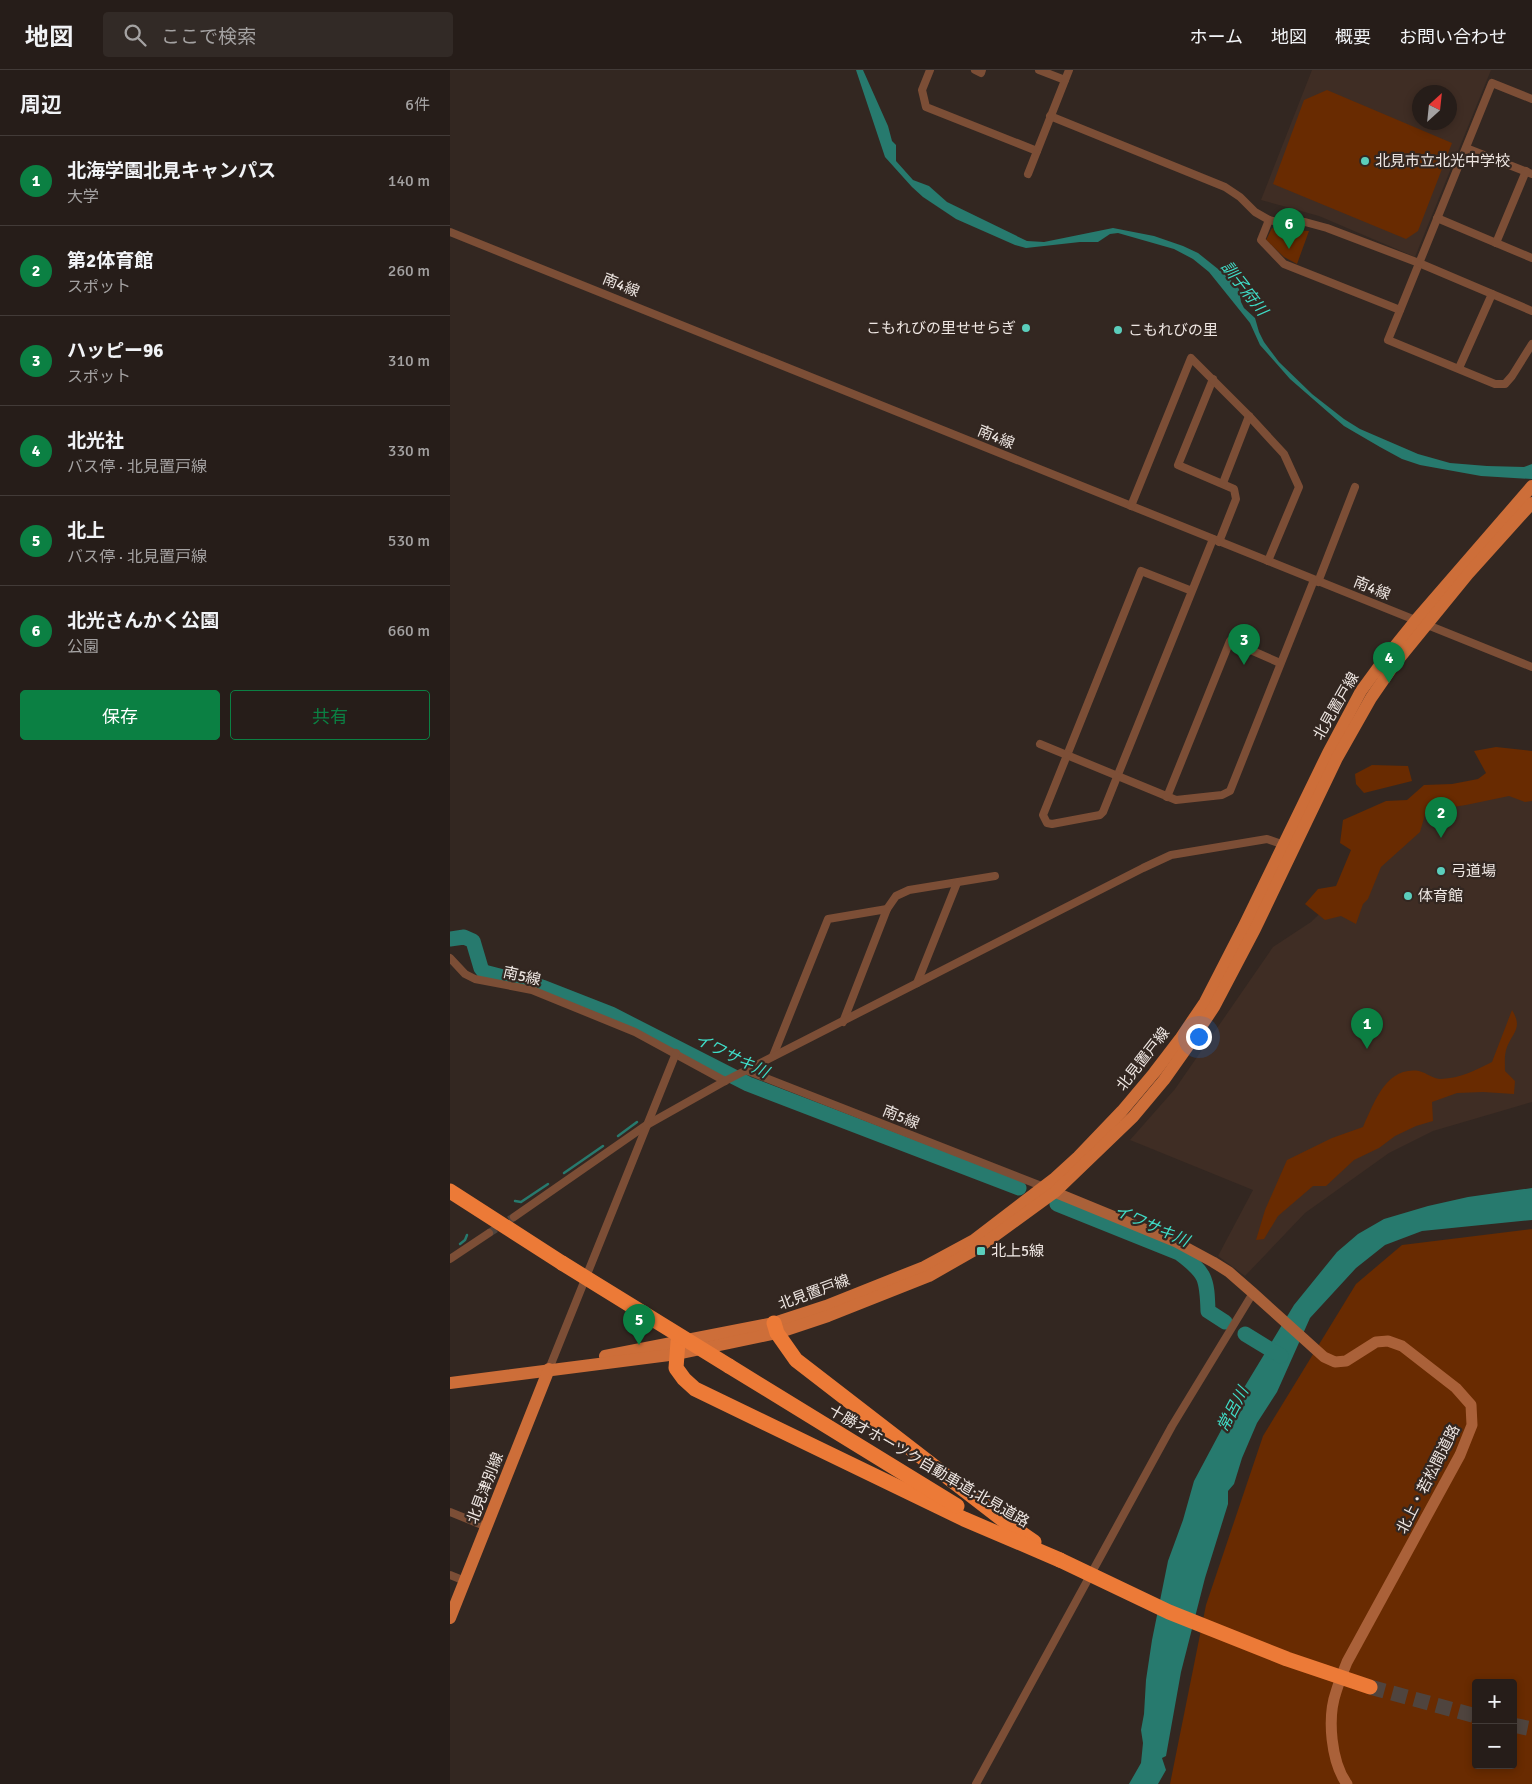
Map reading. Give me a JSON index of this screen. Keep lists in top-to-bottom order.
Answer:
{
  "streets": {
    "highway": ["十勝オホーツク自動車道;北見道路"],
    "main road": ["北見置戸線", "北見津別線"],
    "street": ["南4線", "南5線", "北上・若松間道路"]
  },
  "crossings": [
    ["南4線", "北見置戸線"],
    ["北見置戸線", "南5線"],
    ["北見置戸線", "北上・若松間道路"],
    ["北見置戸線", "北見津別線"],
    ["南5線", "北上・若松間道路"]
  ],
  "water": ["訓子府川", "イワサキ川", "常呂川"],
  "places": {
    "other": [
      "北見市立北光中学校",
      "こもれびの里せせらぎ",
      "こもれびの里",
      "弓道場",
      "体育館"
    ],
    "transit": ["北上5線"]
  },
  "north": "top right",
  "page": {
    "header": "地図",
    "search": "ここで検索",
    "nav": [
      "ホーム",
      "地図",
      "概要",
      "お問い合わせ"
    ],
    "heading": ["周辺", "6件"],
    "list": [
      {
        "mark": "1",
        "name": "北海学園北見キャンパス",
        "note": "大学",
        "value": "140 m"
      },
      {
        "mark": "2",
        "name": "第2体育館",
        "note": "スポット",
        "value": "260 m"
      },
      {
        "mark": "3",
        "name": "ハッピー96",
        "note": "スポット",
        "value": "310 m"
      },
      {
        "mark": "4",
        "name": "北光社",
        "note": "バス停 · 北見置戸線",
        "value": "330 m"
      },
      {
        "mark": "5",
        "name": "北上",
        "note": "バス停 · 北見置戸線",
        "value": "530 m"
      },
      {
        "mark": "6",
        "name": "北光さんかく公園",
        "note": "公園",
        "value": "660 m"
      }
    ],
    "pins": [
      "6",
      "3",
      "4",
      "2",
      "1",
      "5"
    ],
    "buttons": ["保存", "共有"],
    "map_buttons": ["+", "−"]
  }
}
